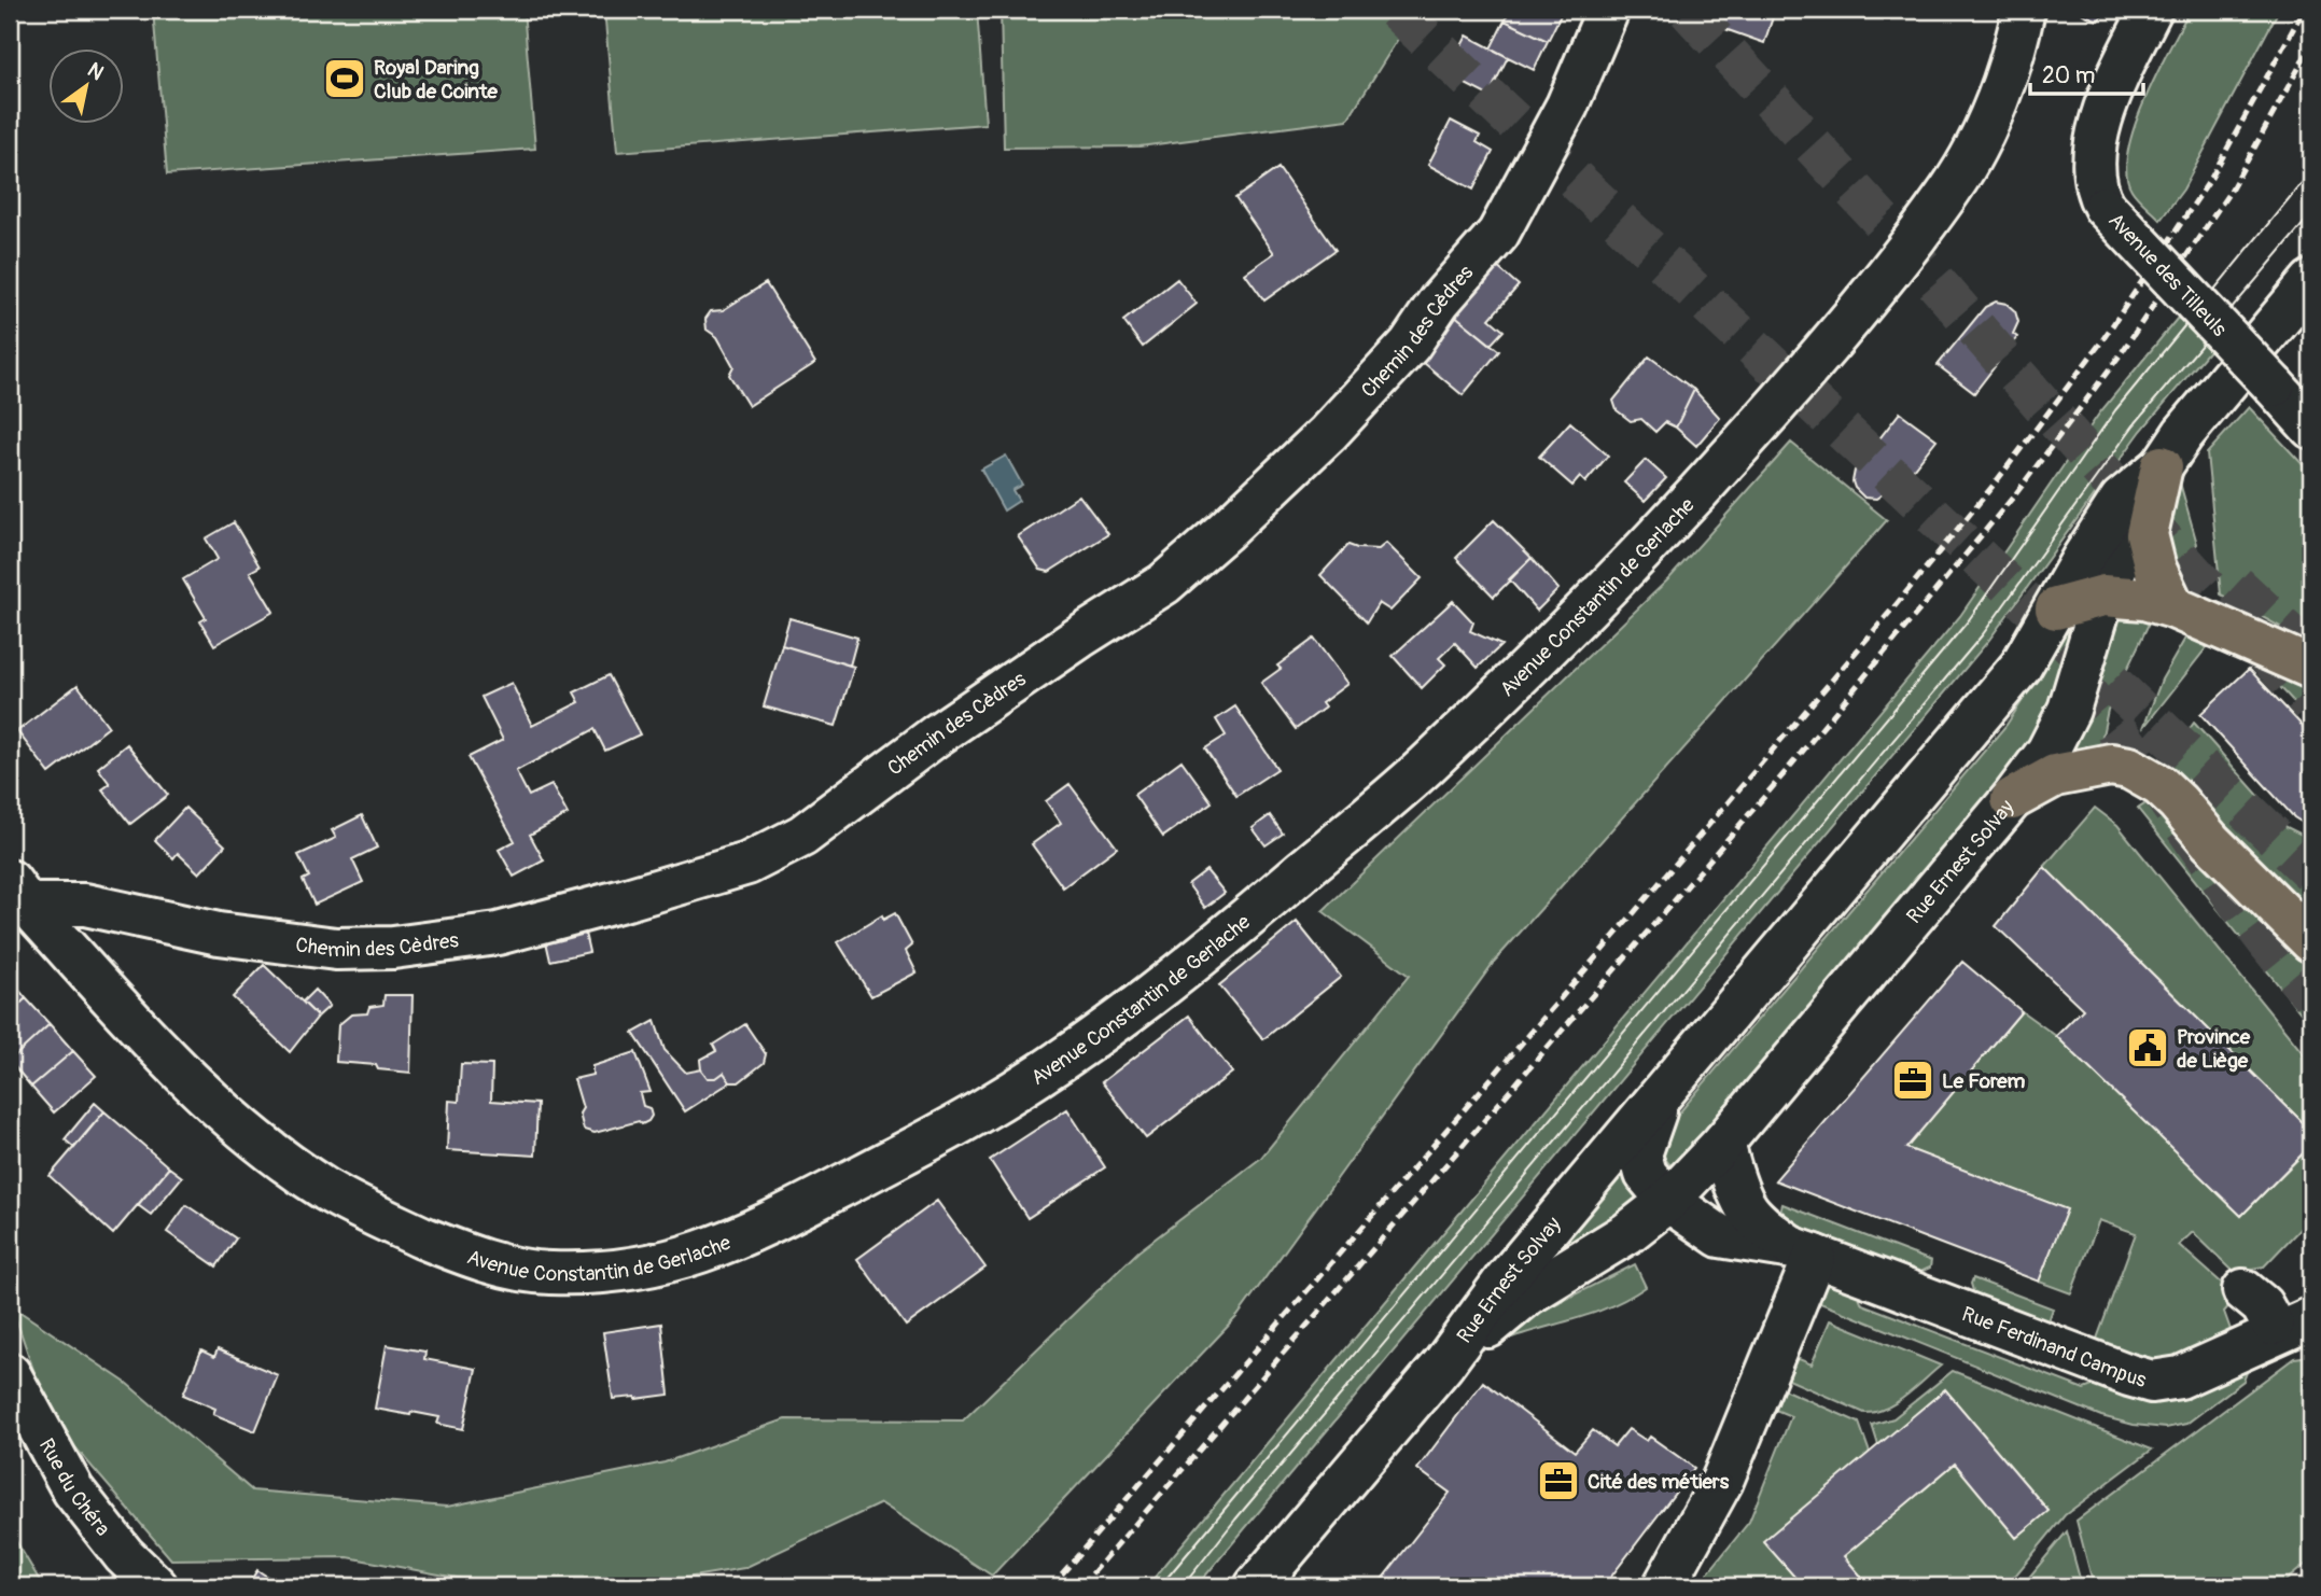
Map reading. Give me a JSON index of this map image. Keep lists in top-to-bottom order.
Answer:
{
  "streets": {
    "street": [
      "Avenue des Tilleuls",
      "Chemin des Cèdres",
      "Avenue Constantin de Gerlache",
      "Rue Ernest Solvay",
      "Rue Ferdinand Campus",
      "Rue du Chéra"
    ]
  },
  "crossings": [
    ["Chemin des Cèdres", "Avenue Constantin de Gerlache"]
  ],
  "places": {
    "sports": ["Royal Daring Club de Cointe"],
    "public building": ["Province de Liège"],
    "office": ["Le Forem", "Cité des métiers"]
  },
  "scale_bar": "20 m",
  "north": "top right"
}
